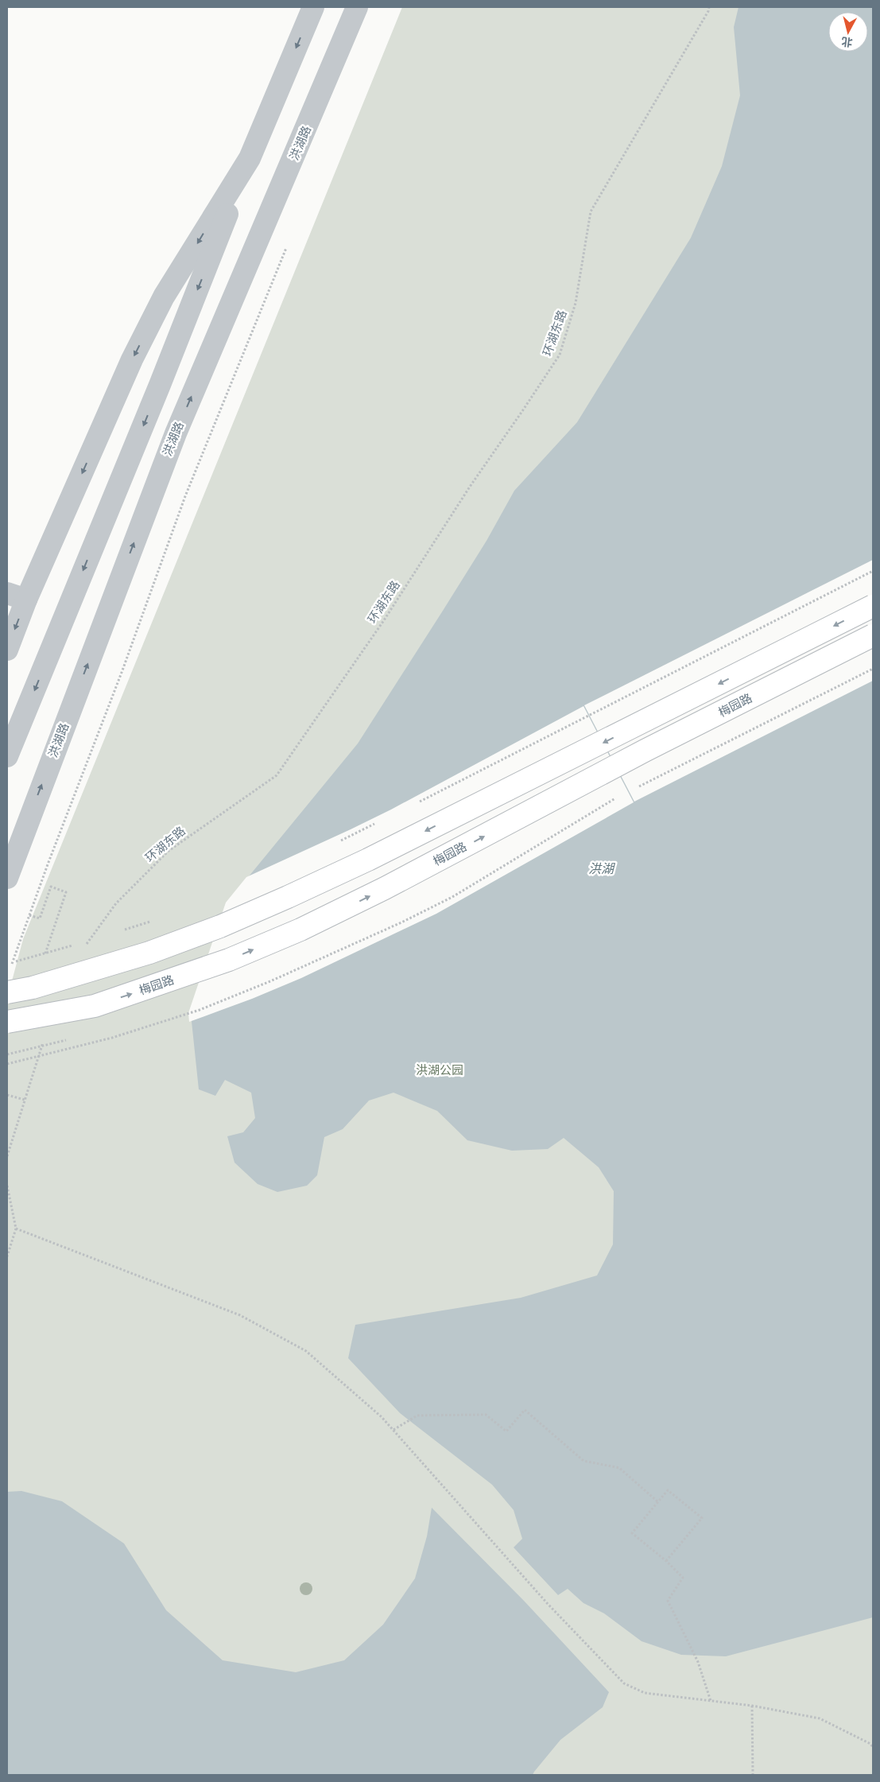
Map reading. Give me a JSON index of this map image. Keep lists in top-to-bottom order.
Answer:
{
  "streets": {
    "main road": ["梅园路"],
    "street": ["洪湖路"],
    "path": ["环湖东路"]
  },
  "water": ["洪湖"],
  "parks": ["洪湖公园"],
  "north": "bottom"
}
